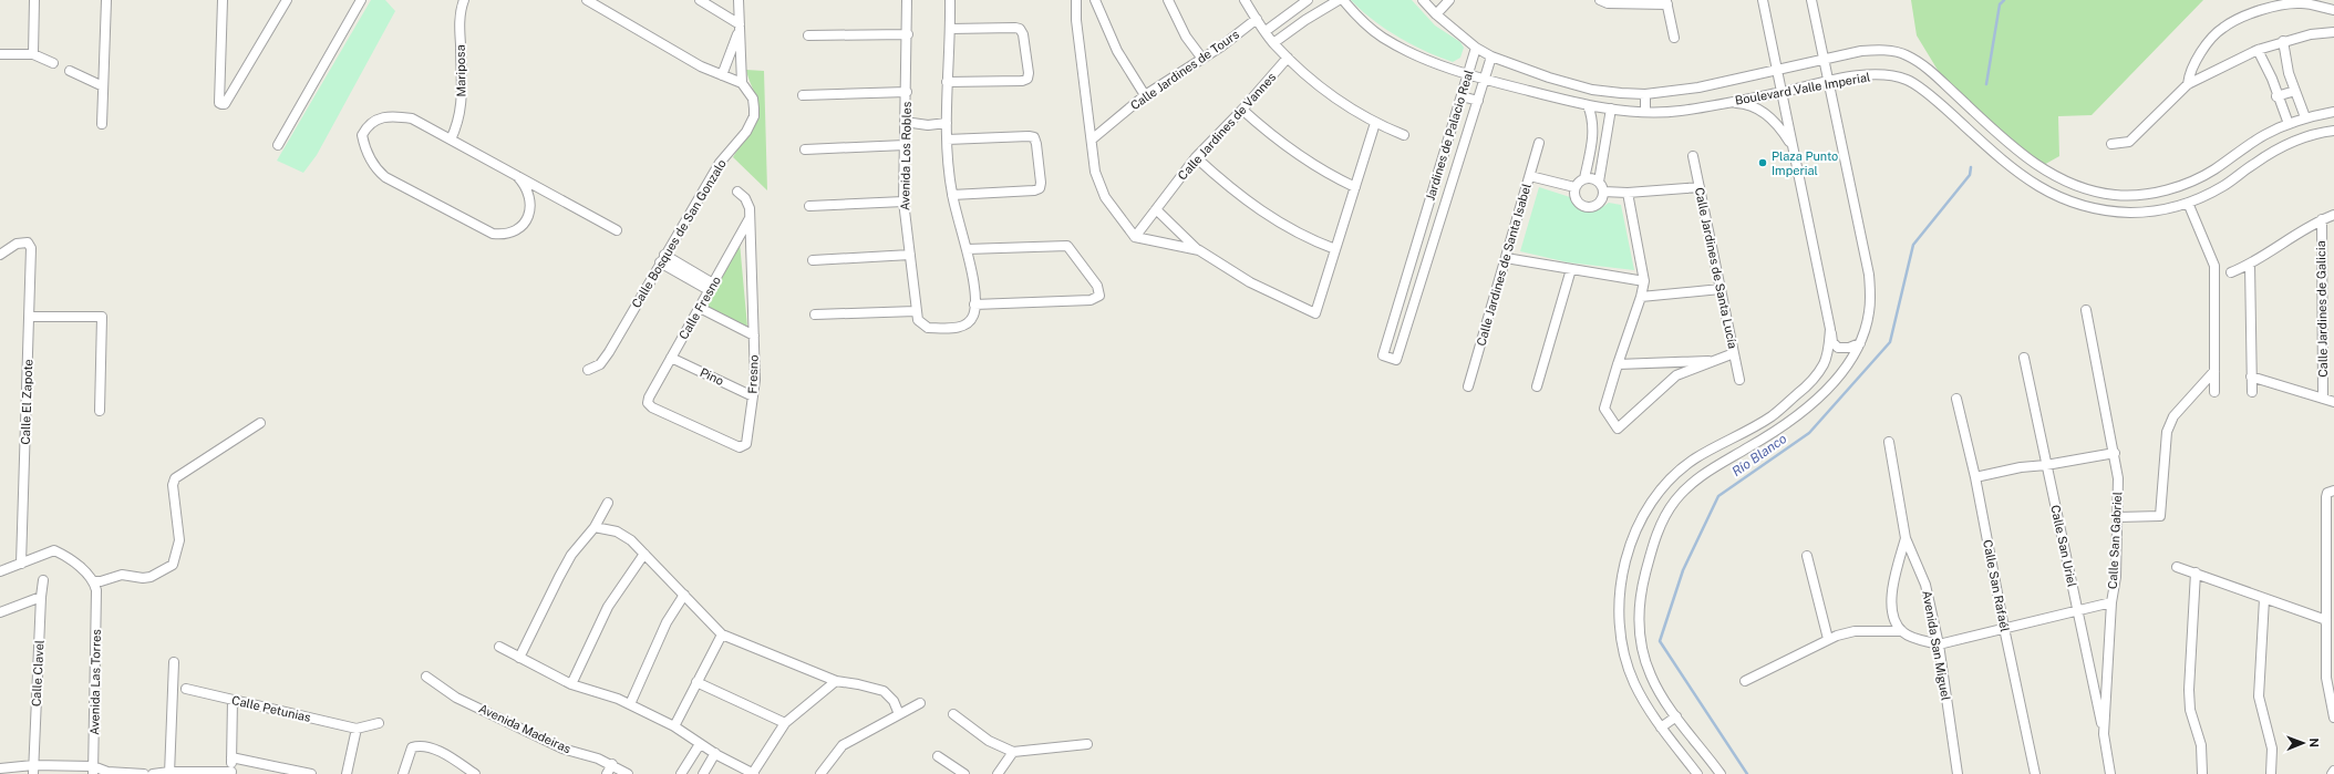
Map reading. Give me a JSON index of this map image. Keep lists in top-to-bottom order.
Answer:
{
  "streets": {
    "street": [
      "Calle Jardines de Tours",
      "Mariposa",
      "Boulevard Valle Imperial",
      "Calle Jardines de Vannes",
      "Jardines de Palacio Real",
      "Avenida Los Robles",
      "Calle Bosques de San Gonzalo",
      "Calle Jardines de Santa Isabel",
      "Calle Jardines de Santa Lucía",
      "Calle Fresno",
      "Calle Jardines de Galicia",
      "Fresno",
      "Pino",
      "Calle El Zapote",
      "Calle San Gabriel",
      "Calle San Uriel",
      "Calle San Rafaél",
      "Avenida San Miguel",
      "Calle Clavel",
      "Avenida Las Torres",
      "Calle Petunias",
      "Avenida Madeiras"
    ]
  },
  "crossings": [
    ["Boulevard Valle Imperial", "Jardines de Palacio Real"],
    ["Calle Fresno", "Fresno"],
    ["Calle Fresno", "Pino"],
    ["Fresno", "Pino"],
    ["Calle San Gabriel", "Calle San Uriel"]
  ],
  "water": ["Río Blanco"],
  "places": ["Plaza Punto Imperial"],
  "north": "right"
}
